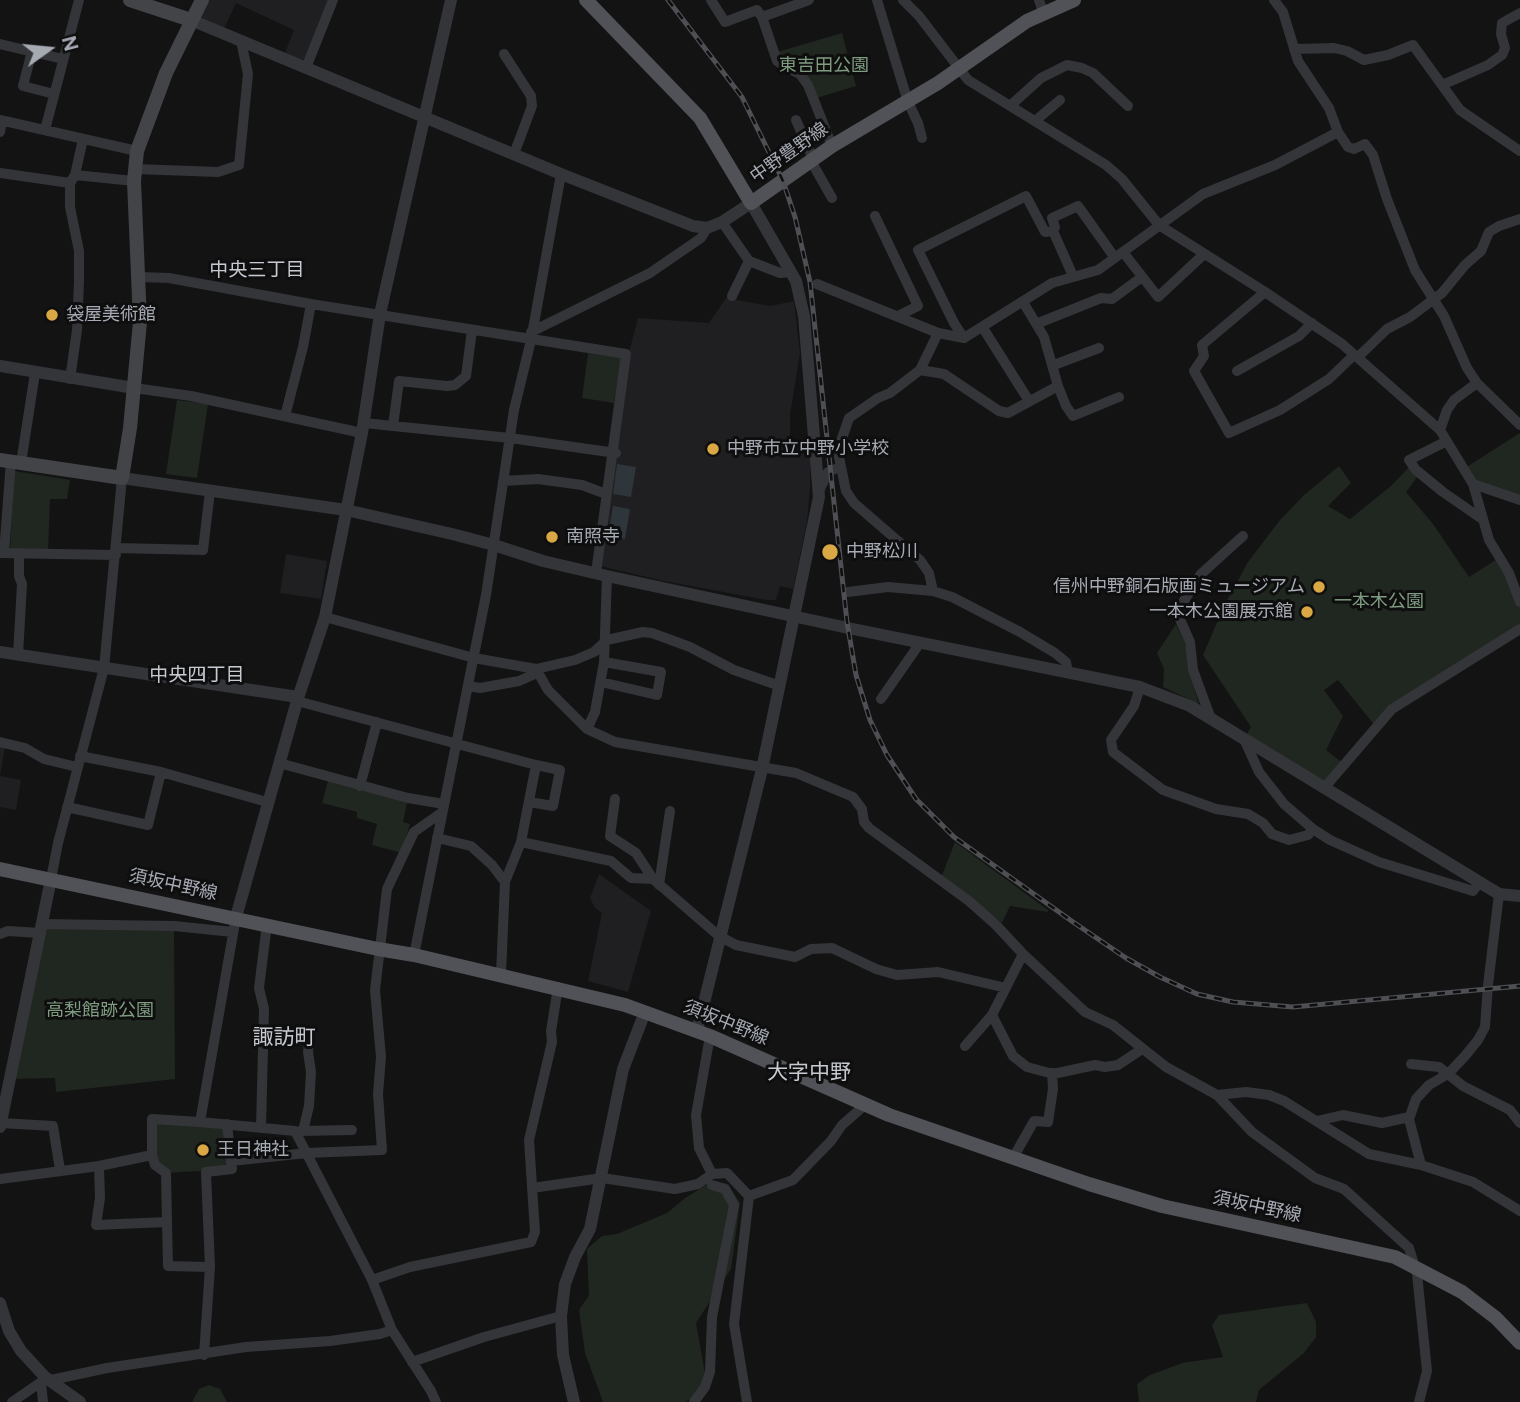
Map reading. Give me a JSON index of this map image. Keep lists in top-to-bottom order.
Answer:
{
  "streets": {
    "main road": ["中野豊野線", "須坂中野線"]
  },
  "districts": [
    "中央三丁目",
    "中央四丁目",
    "諏訪町",
    "大字中野"
  ],
  "parks": ["東吉田公園", "一本木公園", "高梨館跡公園"],
  "places": [
    "袋屋美術館",
    "中野市立中野小学校",
    "南照寺",
    "中野松川",
    "信州中野銅石版画ミュージアム",
    "一本木公園展示館",
    "王日神社"
  ],
  "north": "right"
}
